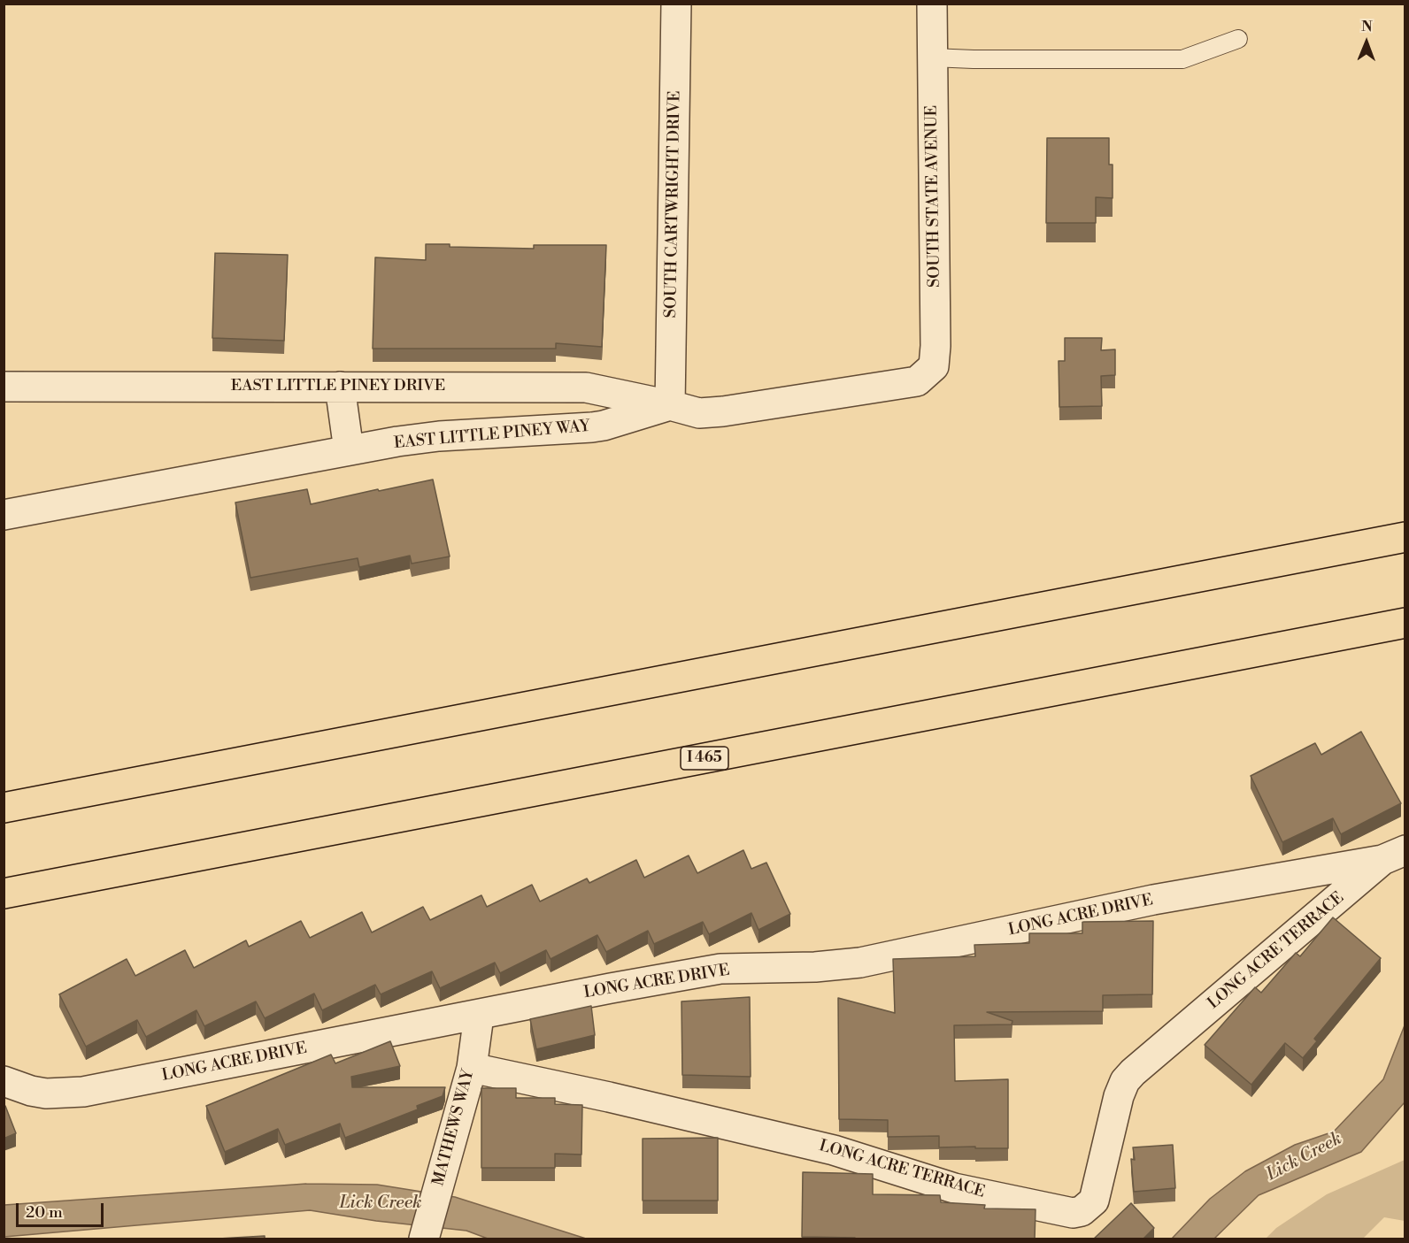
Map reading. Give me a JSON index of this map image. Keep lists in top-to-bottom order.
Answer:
{
  "streets": {
    "highway": ["I 465"],
    "street": [
      "SOUTH STATE AVENUE",
      "SOUTH CARTWRIGHT DRIVE",
      "EAST LITTLE PINEY DRIVE",
      "EAST LITTLE PINEY WAY",
      "LONG ACRE DRIVE",
      "LONG ACRE TERRACE",
      "MATHEWS WAY"
    ]
  },
  "crossings": [
    ["SOUTH STATE AVENUE", "SOUTH CARTWRIGHT DRIVE"],
    ["SOUTH STATE AVENUE", "EAST LITTLE PINEY DRIVE"],
    ["SOUTH STATE AVENUE", "EAST LITTLE PINEY WAY"],
    ["SOUTH CARTWRIGHT DRIVE", "EAST LITTLE PINEY DRIVE"],
    ["SOUTH CARTWRIGHT DRIVE", "EAST LITTLE PINEY WAY"],
    ["EAST LITTLE PINEY DRIVE", "EAST LITTLE PINEY WAY"],
    ["LONG ACRE DRIVE", "LONG ACRE TERRACE"],
    ["LONG ACRE DRIVE", "MATHEWS WAY"],
    ["LONG ACRE TERRACE", "MATHEWS WAY"]
  ],
  "water": ["Lick Creek"],
  "scale_bar": "20 m",
  "north": "top"
}
